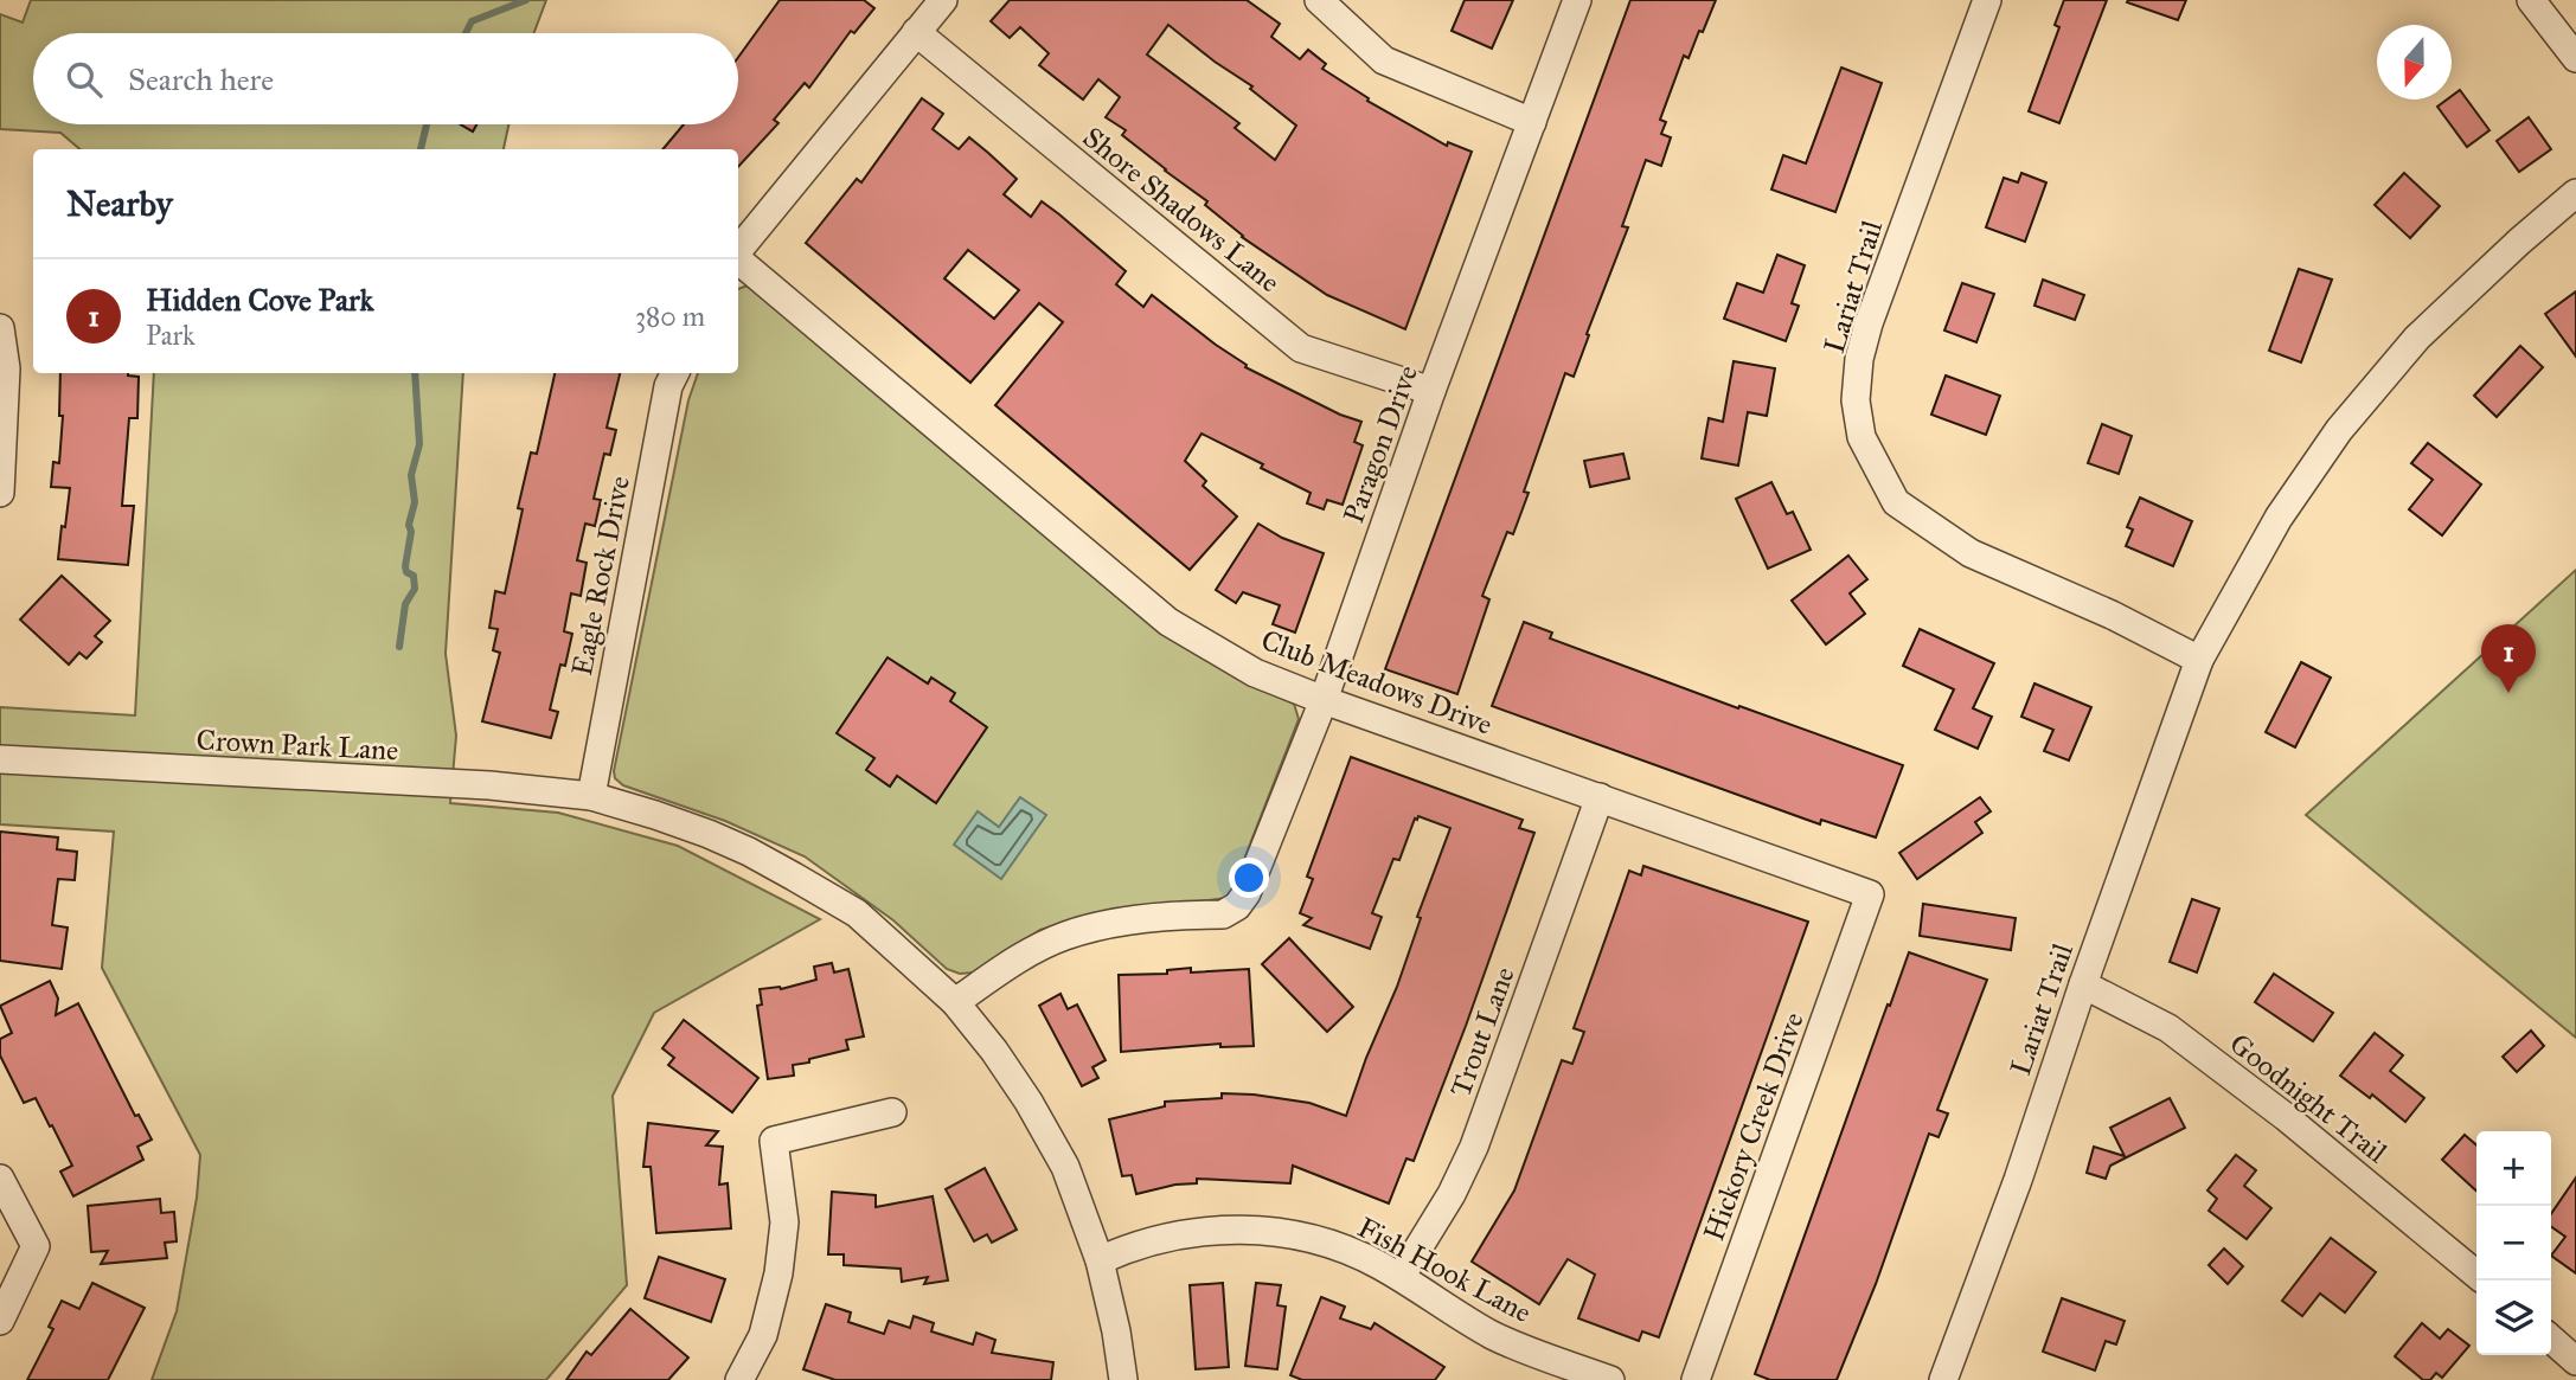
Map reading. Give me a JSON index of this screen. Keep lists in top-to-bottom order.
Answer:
{
  "streets": {
    "street": [
      "Shore Shadows Lane",
      "Lariat Trail",
      "Paragon Drive",
      "Eagle Rock Drive",
      "Club Meadows Drive",
      "Crown Park Lane",
      "Trout Lane",
      "Goodnight Trail",
      "Hickory Creek Drive",
      "Fish Hook Lane"
    ]
  },
  "crossings": [
    ["Shore Shadows Lane", "Paragon Drive"],
    ["Lariat Trail", "Goodnight Trail"],
    ["Paragon Drive", "Club Meadows Drive"],
    ["Paragon Drive", "Crown Park Lane"],
    ["Eagle Rock Drive", "Crown Park Lane"],
    ["Club Meadows Drive", "Trout Lane"],
    ["Club Meadows Drive", "Hickory Creek Drive"],
    ["Crown Park Lane", "Fish Hook Lane"],
    ["Trout Lane", "Fish Hook Lane"]
  ],
  "north": "bottom",
  "page": {
    "search": "Search here",
    "heading": "Nearby",
    "list": [
      {
        "mark": "1",
        "name": "Hidden Cove Park",
        "note": "Park",
        "value": "380 m"
      }
    ],
    "pins": "1",
    "map_buttons": ["+", "−"]
  }
}
